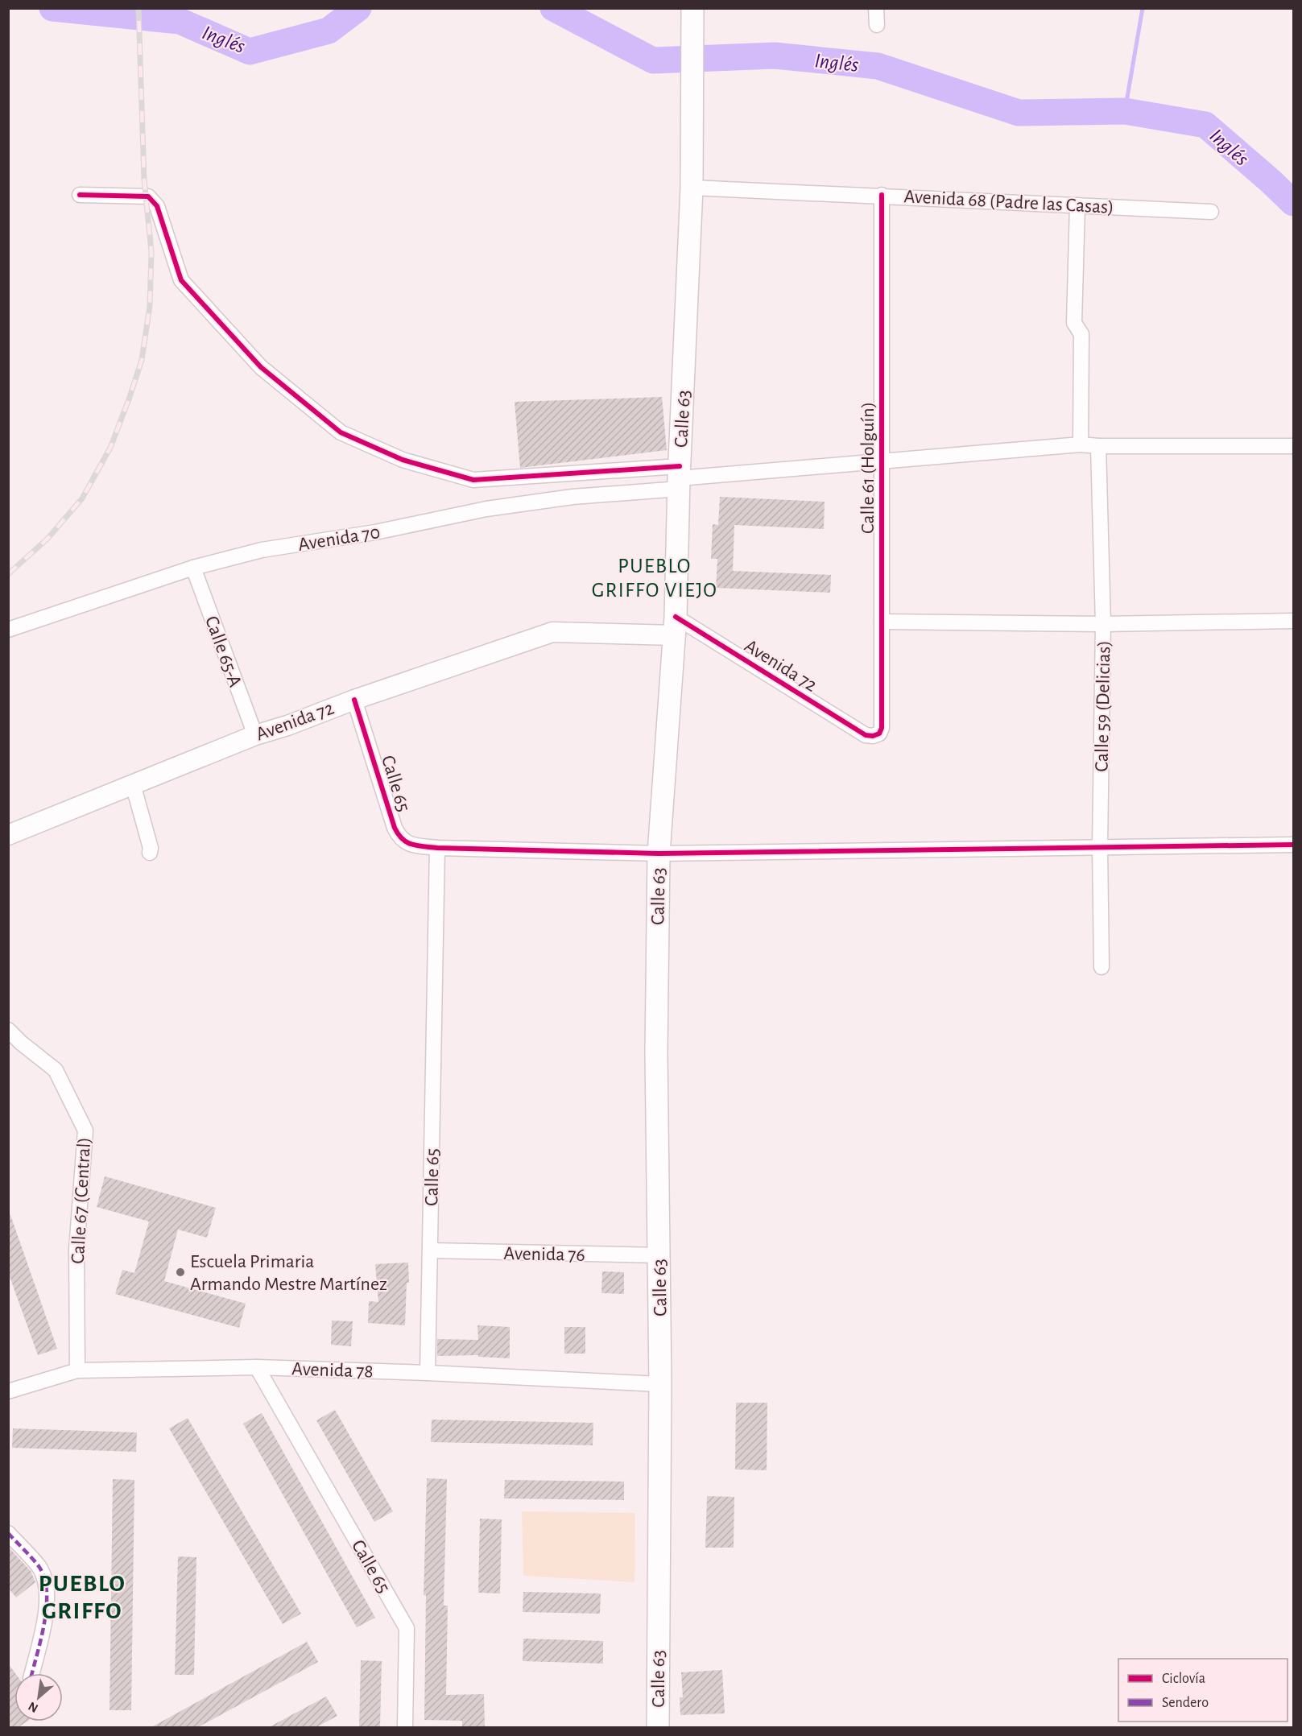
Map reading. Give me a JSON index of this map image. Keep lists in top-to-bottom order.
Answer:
{
  "streets": {
    "main road": ["Calle 63"],
    "street": [
      "Avenida 68 (Padre las Casas)",
      "Calle 61 (Holguín)",
      "Avenida 70",
      "Calle 65-A",
      "Avenida 72",
      "Calle 59 (Delicias)",
      "Calle 65",
      "Calle 67 (Central)",
      "Avenida 76",
      "Avenida 78"
    ]
  },
  "crossings": [
    ["Avenida 68 (Padre las Casas)", "Calle 63"],
    ["Avenida 68 (Padre las Casas)", "Calle 61 (Holguín)"],
    ["Calle 63", "Avenida 70"],
    ["Calle 63", "Avenida 72"],
    ["Calle 63", "Avenida 76"],
    ["Calle 63", "Avenida 78"],
    ["Calle 61 (Holguín)", "Avenida 72"],
    ["Avenida 70", "Calle 65-A"],
    ["Calle 65-A", "Avenida 72"],
    ["Avenida 72", "Calle 65"],
    ["Calle 65", "Avenida 76"],
    ["Calle 65", "Avenida 78"],
    ["Calle 67 (Central)", "Avenida 78"]
  ],
  "districts": ["PUEBLO GRIFFO VIEJO", "PUEBLO GRIFFO"],
  "water": ["Inglés"],
  "places": ["Escuela Primaria Armando Mestre Martínez"],
  "legend": ["Ciclovía", "Sendero"],
  "north": "bottom left"
}
